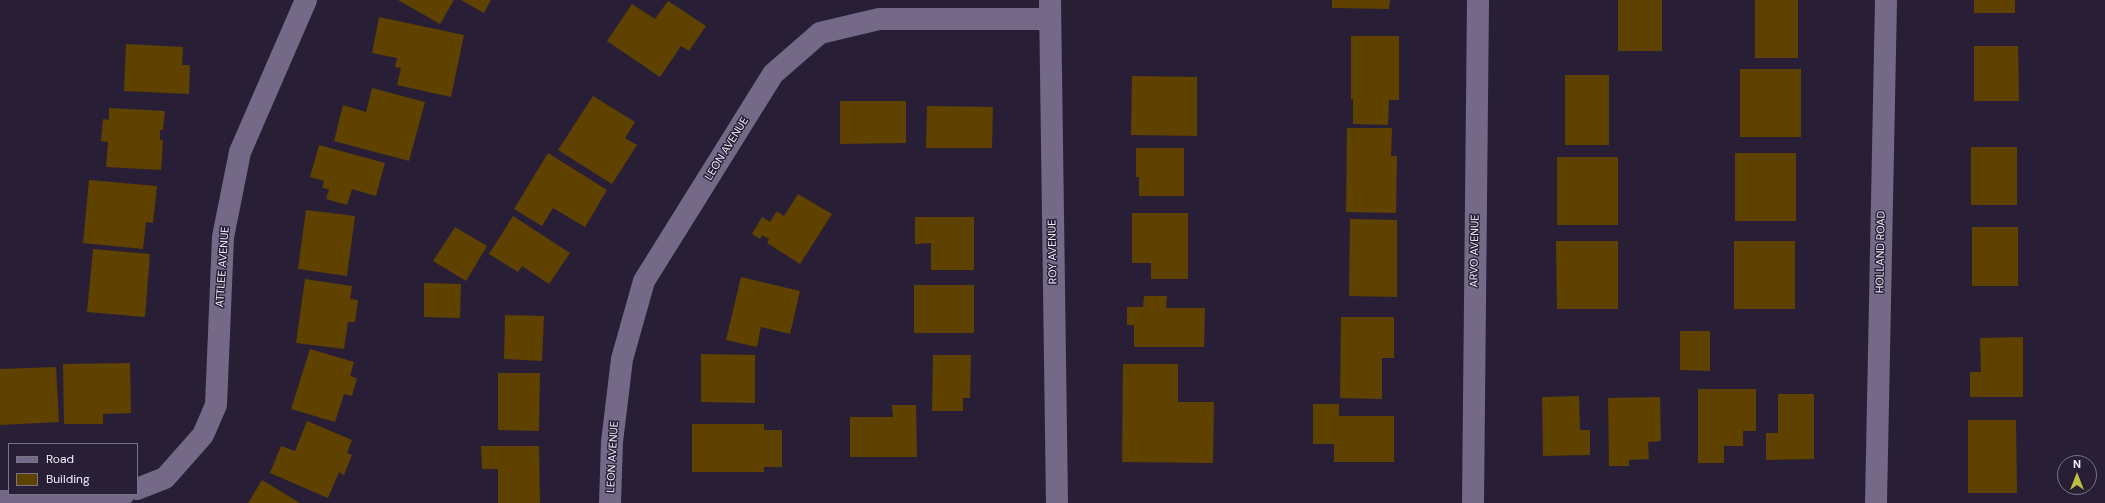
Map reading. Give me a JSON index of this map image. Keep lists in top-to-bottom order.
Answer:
{
  "streets": {
    "street": [
      "LEON AVENUE",
      "ARVO AVENUE",
      "ROY AVENUE",
      "HOLLAND ROAD",
      "ATTLEE AVENUE"
    ]
  },
  "crossings": [
    ["LEON AVENUE", "ROY AVENUE"]
  ],
  "legend": ["Road", "Building"],
  "north": "top"
}
